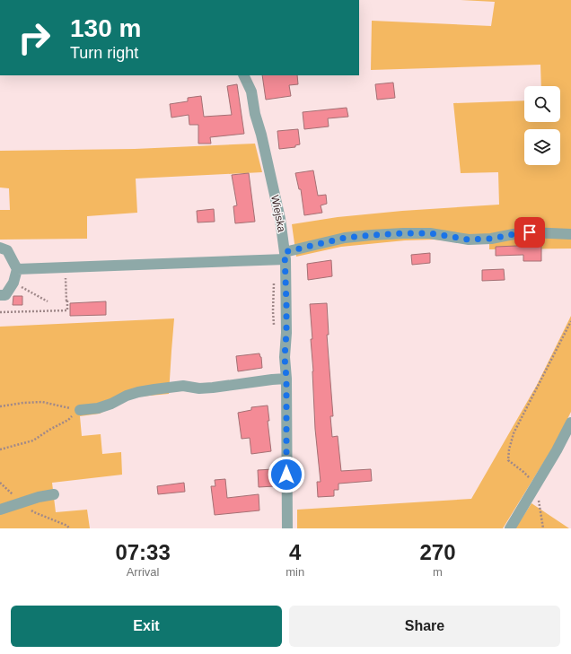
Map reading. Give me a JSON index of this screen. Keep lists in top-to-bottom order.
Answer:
{
  "streets": {
    "street": ["Wiejska"]
  },
  "page": {
    "turn": ["130 m", "Turn right"],
    "eta": [
      "07:33",
      "Arrival",
      "4",
      "min",
      "270",
      "m"
    ],
    "buttons": ["Exit", "Share"]
  }
}
